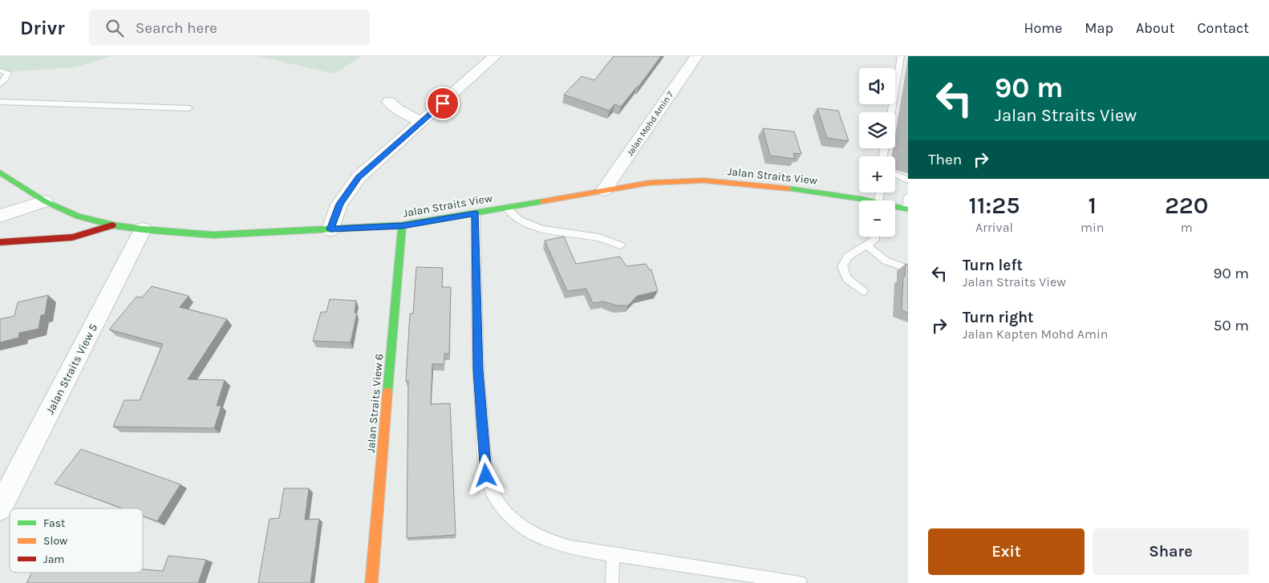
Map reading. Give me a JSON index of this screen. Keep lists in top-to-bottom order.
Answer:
{
  "streets": {
    "street": [
      "Jalan Mohd Amin 7",
      "Jalan Straits View",
      "Jalan Straits View 5",
      "Jalan Straits View 6"
    ]
  },
  "crossings": [
    ["Jalan Mohd Amin 7", "Jalan Straits View"],
    ["Jalan Straits View", "Jalan Straits View 5"],
    ["Jalan Straits View", "Jalan Straits View 6"]
  ],
  "legend": ["Fast", "Slow", "Jam"],
  "page": {
    "header": "Drivr",
    "search": "Search here",
    "nav": [
      "Home",
      "Map",
      "About",
      "Contact"
    ],
    "turn": ["90 m", "Jalan Straits View"],
    "map_buttons": ["+", "−"],
    "then": "Then",
    "eta": [
      "11:25",
      "Arrival",
      "1",
      "min",
      "220",
      "m"
    ],
    "list": [
      {
        "name": "Turn left",
        "note": "Jalan Straits View",
        "value": "90 m"
      },
      {
        "name": "Turn right",
        "note": "Jalan Kapten Mohd Amin",
        "value": "50 m"
      }
    ],
    "buttons": ["Exit", "Share"]
  }
}
